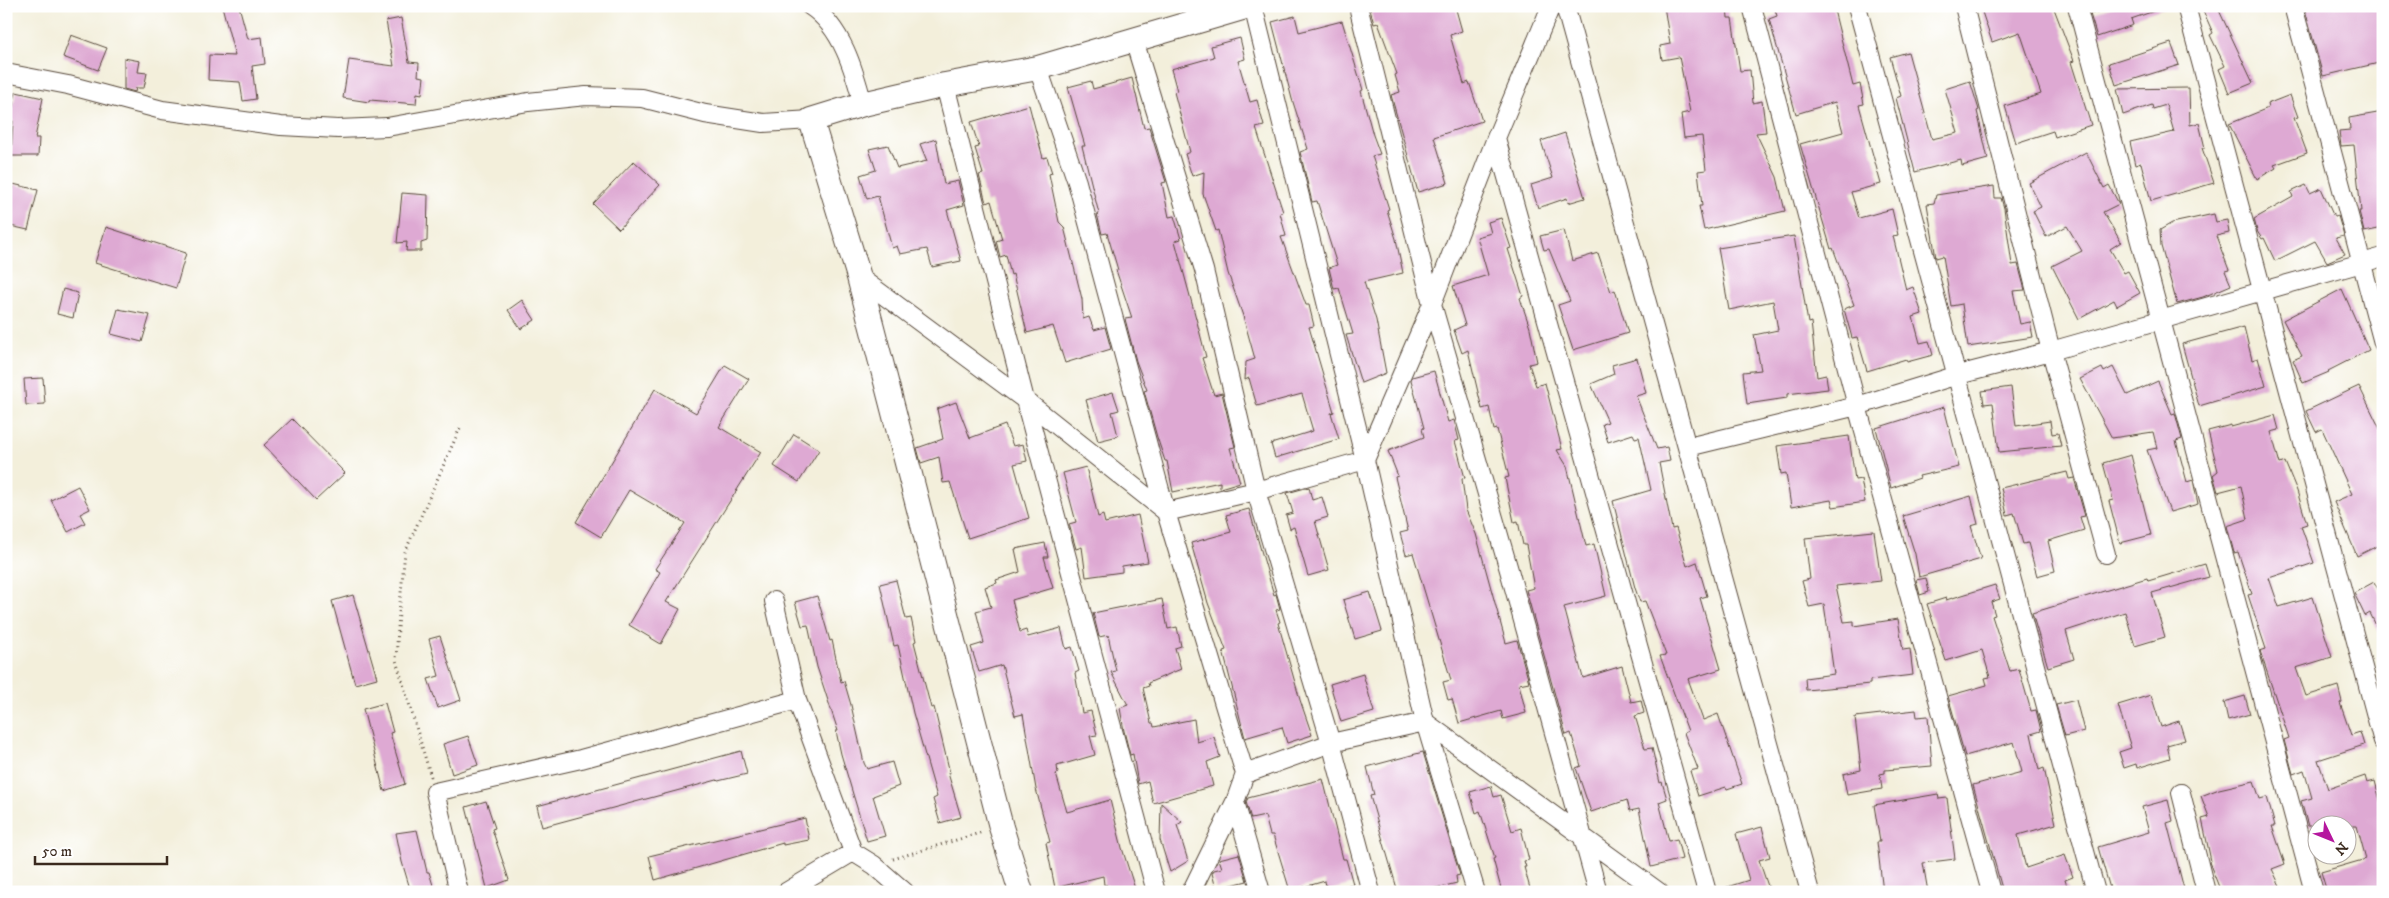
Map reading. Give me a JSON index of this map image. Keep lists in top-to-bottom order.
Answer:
{
  "scale_bar": "50 m",
  "north": "bottom right"
}
